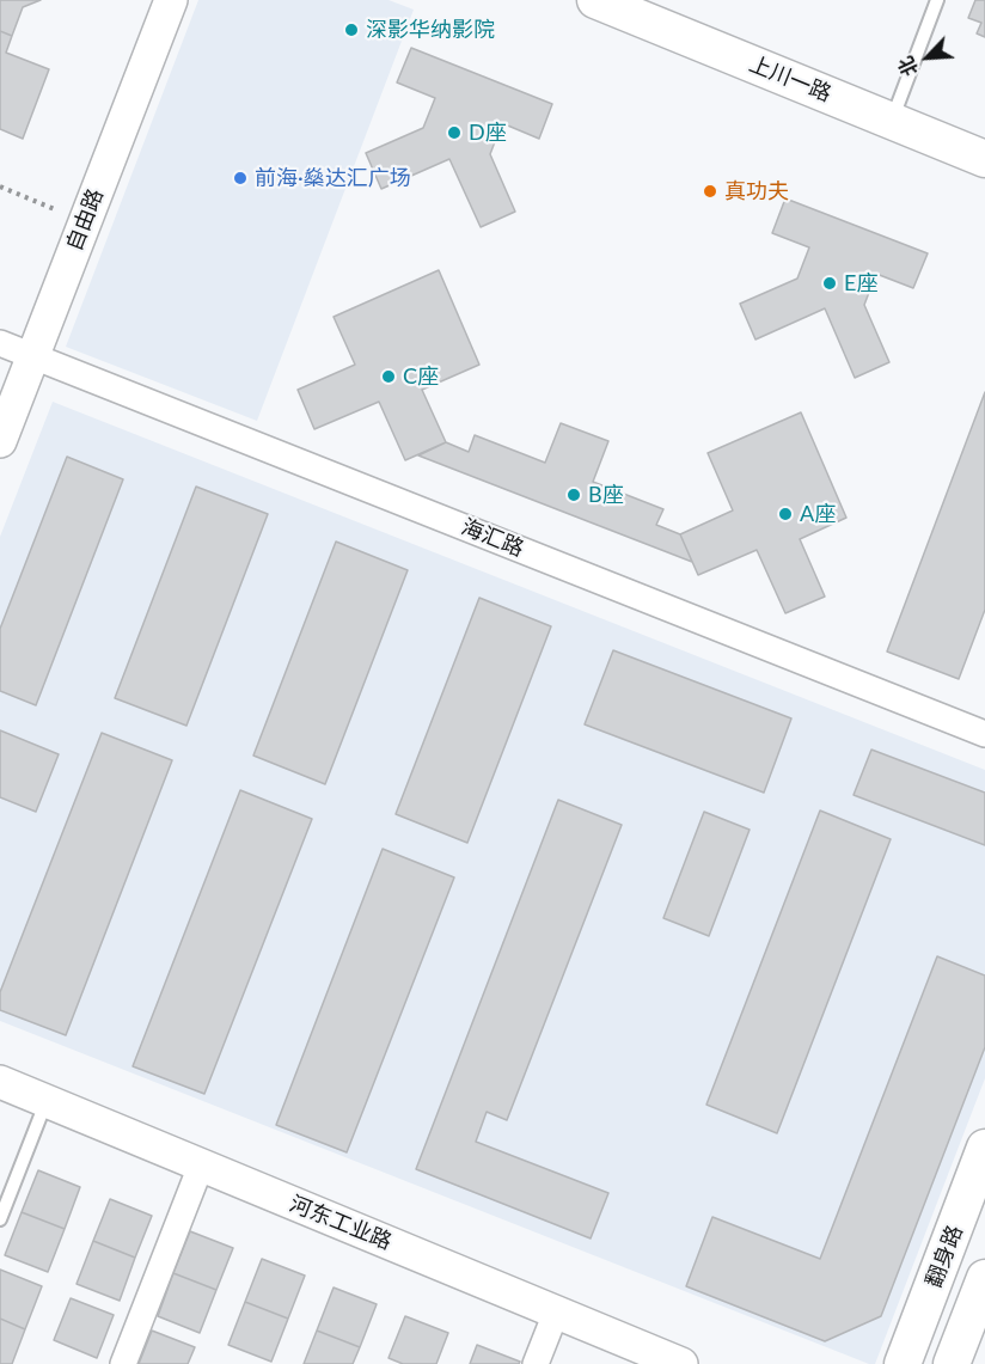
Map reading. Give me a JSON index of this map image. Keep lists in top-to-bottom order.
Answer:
{
  "streets": {
    "main road": ["上川一路", "翻身路"],
    "street": ["自由路", "海汇路", "河东工业路"]
  },
  "crossings": [
    ["自由路", "海汇路"]
  ],
  "places": [
    "深影华纳影院",
    "D座",
    "前海·燊达汇广场",
    "真功夫",
    "E座",
    "C座",
    "B座",
    "A座"
  ],
  "north": "bottom left"
}
